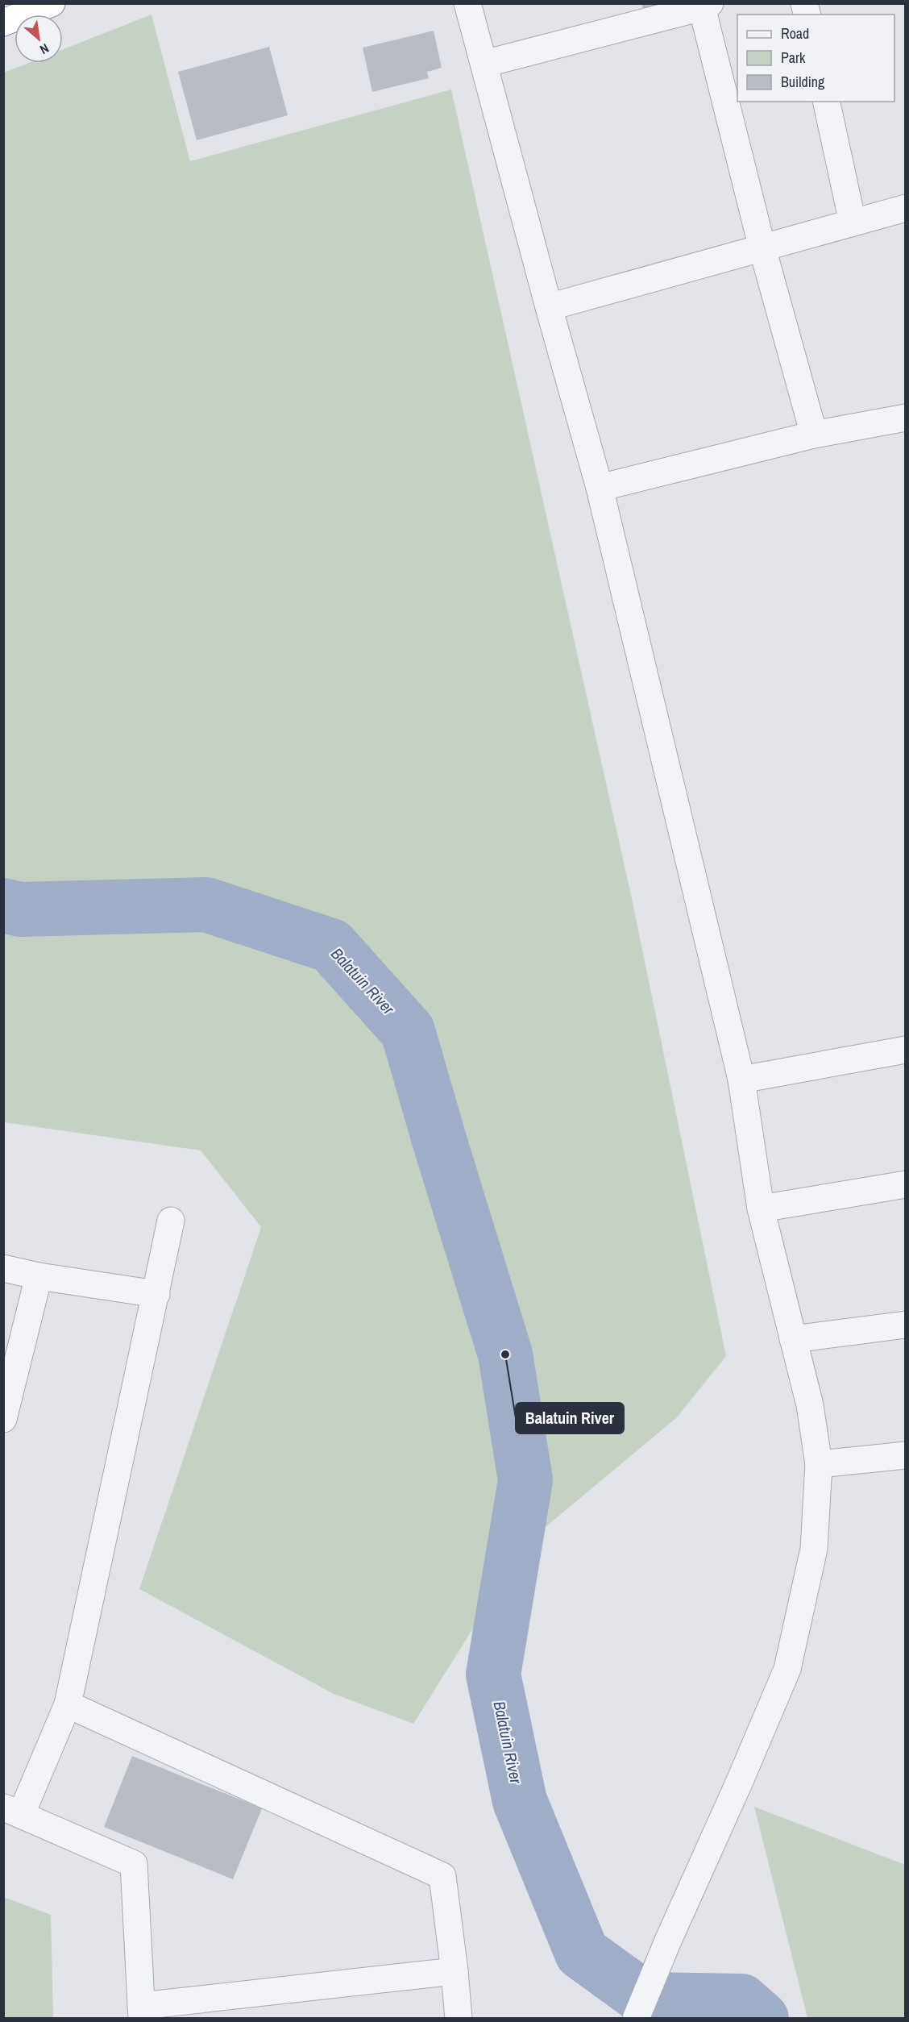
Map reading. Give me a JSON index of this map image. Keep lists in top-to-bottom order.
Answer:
{
  "water": ["Balatuin River"],
  "places": ["Balatuin River"],
  "legend": ["Road", "Park", "Building"],
  "north": "bottom right"
}
